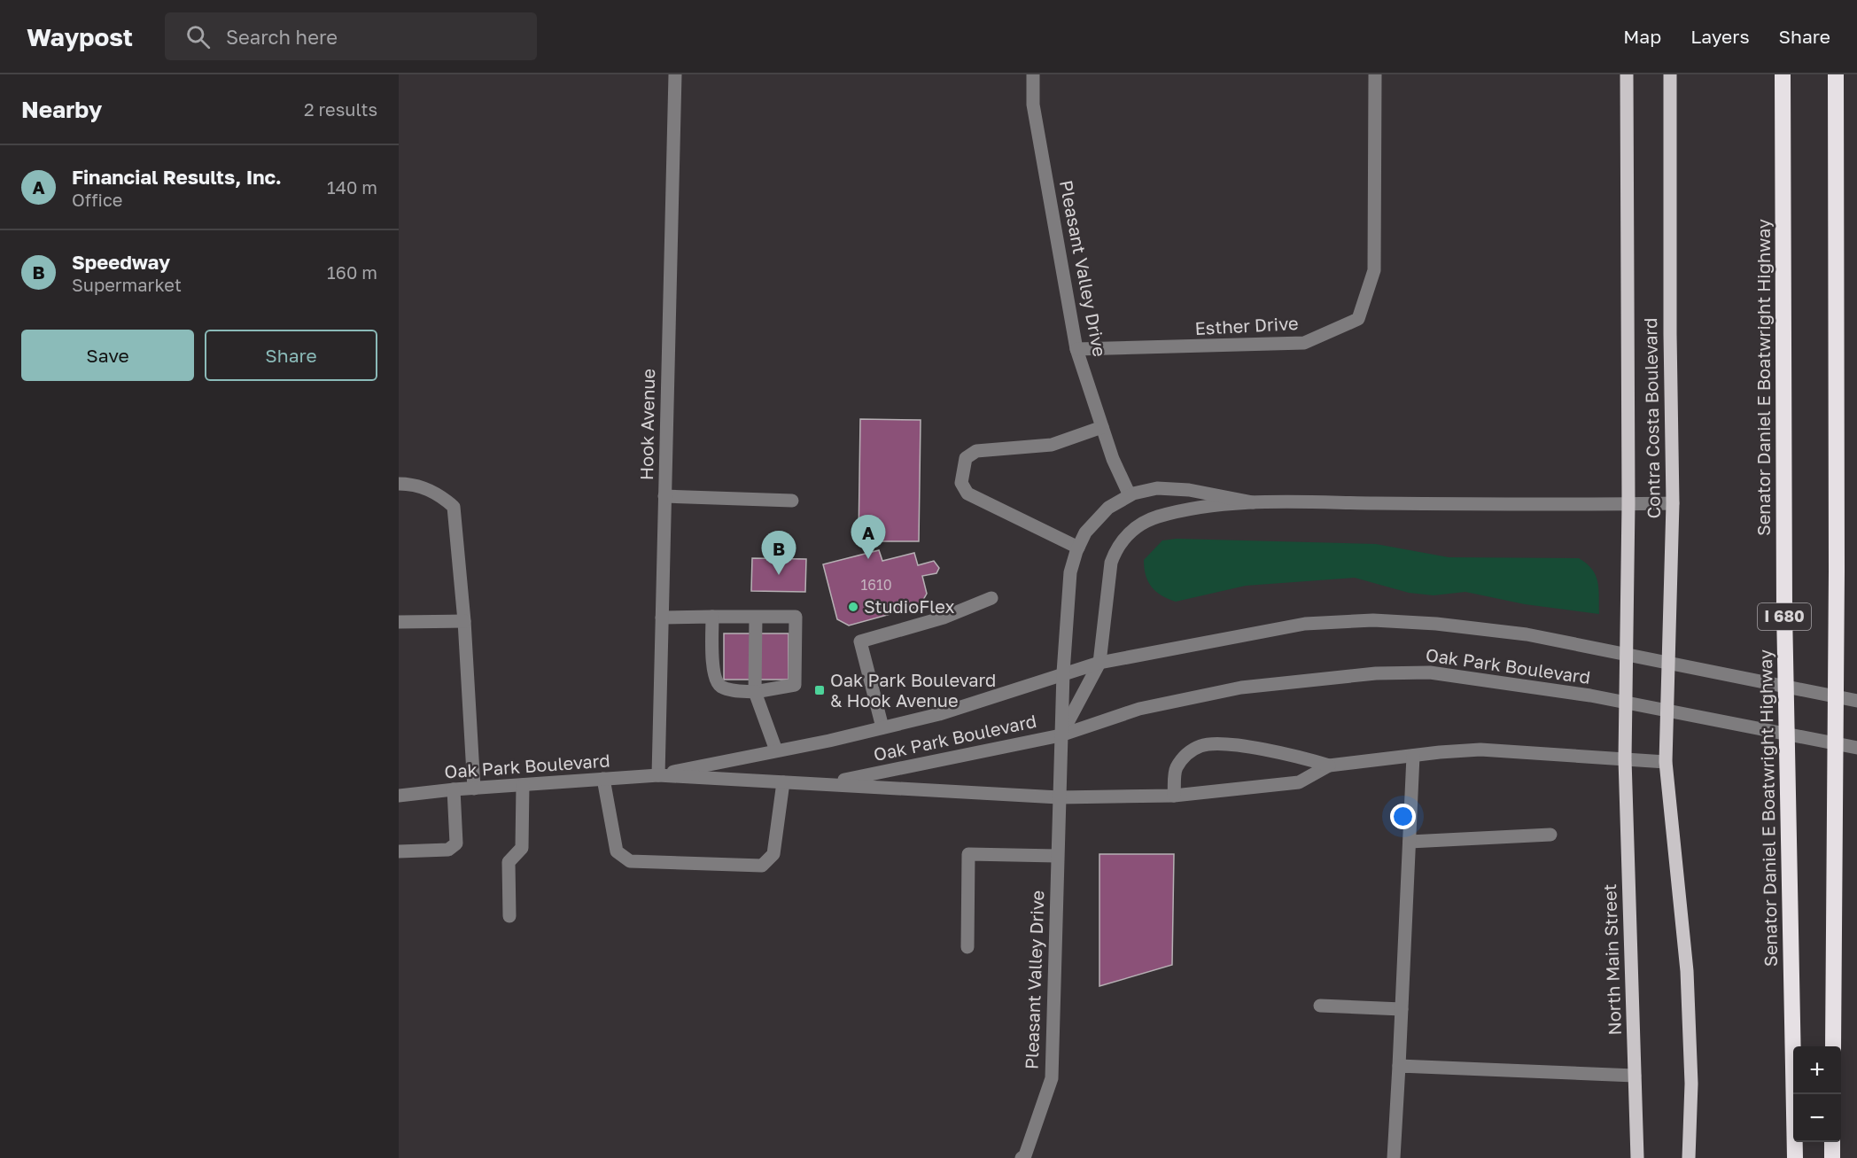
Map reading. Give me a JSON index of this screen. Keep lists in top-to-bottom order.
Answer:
{
  "streets": {
    "highway": ["Senator Daniel E Boatwright Highway", "I 680"],
    "main road": ["Contra Costa Boulevard", "North Main Street"],
    "street": [
      "Pleasant Valley Drive",
      "Esther Drive",
      "Hook Avenue",
      "Oak Park Boulevard"
    ]
  },
  "crossings": [
    ["Pleasant Valley Drive", "Esther Drive"],
    ["Pleasant Valley Drive", "Oak Park Boulevard"],
    ["Contra Costa Boulevard", "Oak Park Boulevard"],
    ["Contra Costa Boulevard", "North Main Street"],
    ["Hook Avenue", "Oak Park Boulevard"],
    ["Oak Park Boulevard", "North Main Street"]
  ],
  "places": {
    "other": ["StudioFlex"],
    "transit": ["Oak Park Boulevard & Hook Avenue"]
  },
  "house_numbers": ["1610"],
  "page": {
    "header": "Waypost",
    "search": "Search here",
    "nav": ["Map", "Layers", "Share"],
    "heading": ["Nearby", "2 results"],
    "list": [
      {
        "mark": "A",
        "name": "Financial Results, Inc.",
        "note": "Office",
        "value": "140 m"
      },
      {
        "mark": "B",
        "name": "Speedway",
        "note": "Supermarket",
        "value": "160 m"
      }
    ],
    "buttons": ["Save", "Share"],
    "pins": ["A", "B"],
    "map_buttons": ["+", "−"]
  }
}
